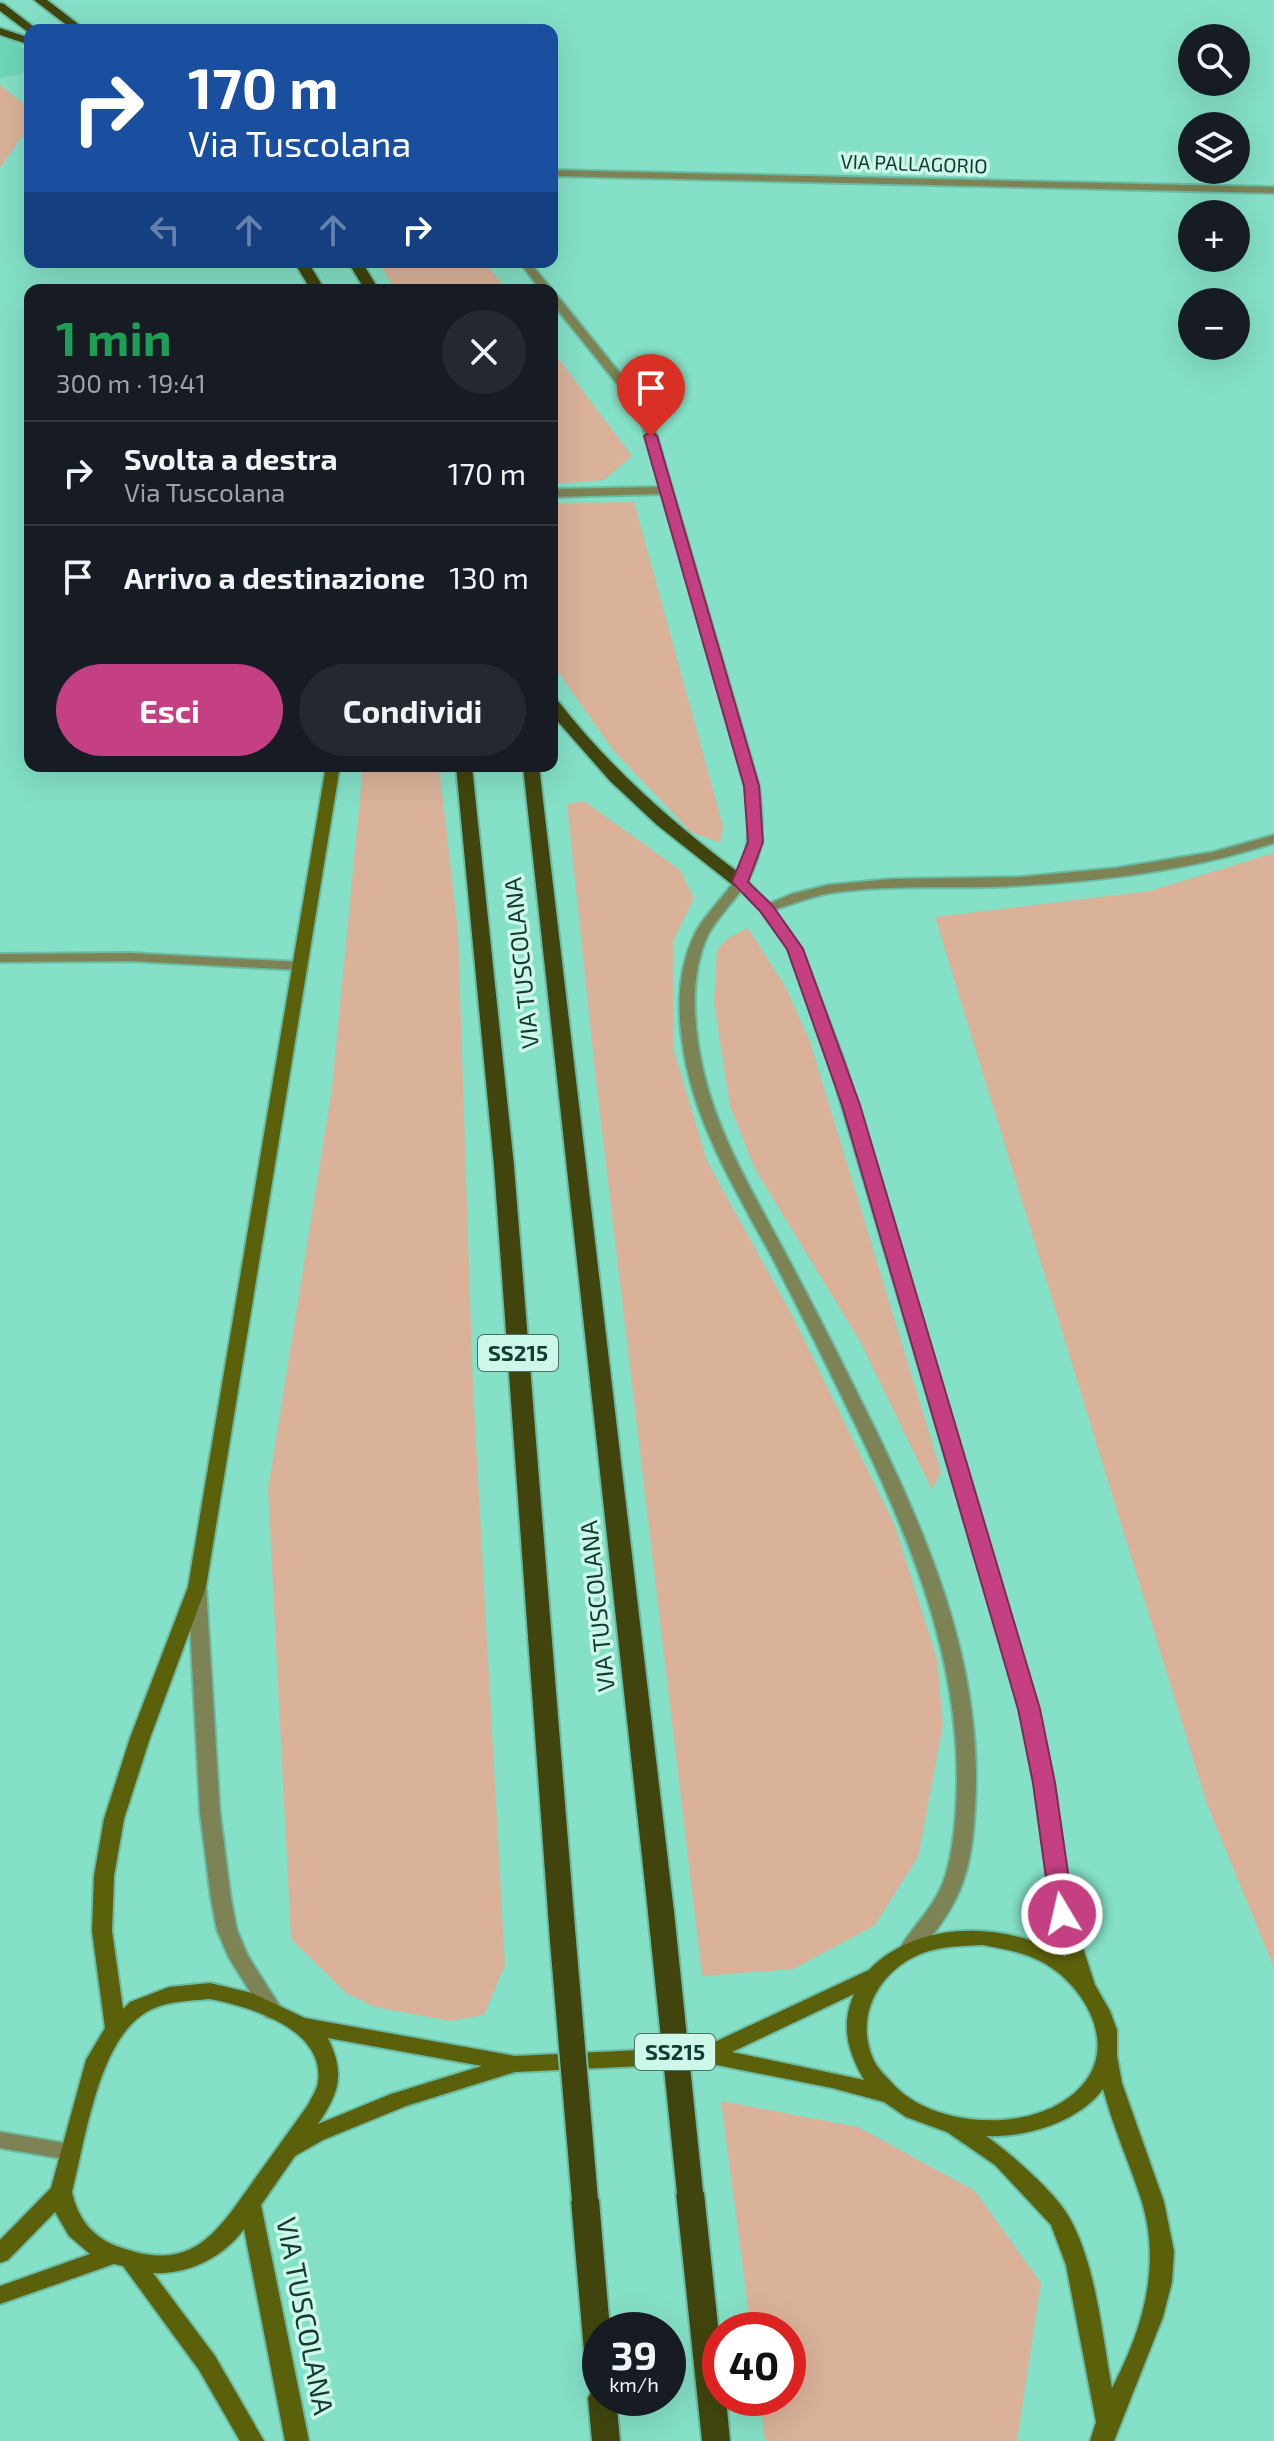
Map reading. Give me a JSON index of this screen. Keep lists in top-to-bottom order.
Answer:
{
  "streets": {
    "main road": ["VIA TUSCOLANA", "SS215"],
    "street": ["VIA PALLAGORIO"]
  },
  "page": {
    "map_buttons": ["+", "−"],
    "turn": ["170 m", "Via Tuscolana"],
    "heading": ["1 min", "300 m · 19:41"],
    "list": [
      {
        "name": "Svolta a destra",
        "note": "Via Tuscolana",
        "value": "170 m"
      },
      {
        "name": "Arrivo a destinazione",
        "value": "130 m"
      }
    ],
    "buttons": ["Esci", "Condividi"],
    "speed": "39 km/h",
    "limit": "40"
  }
}
